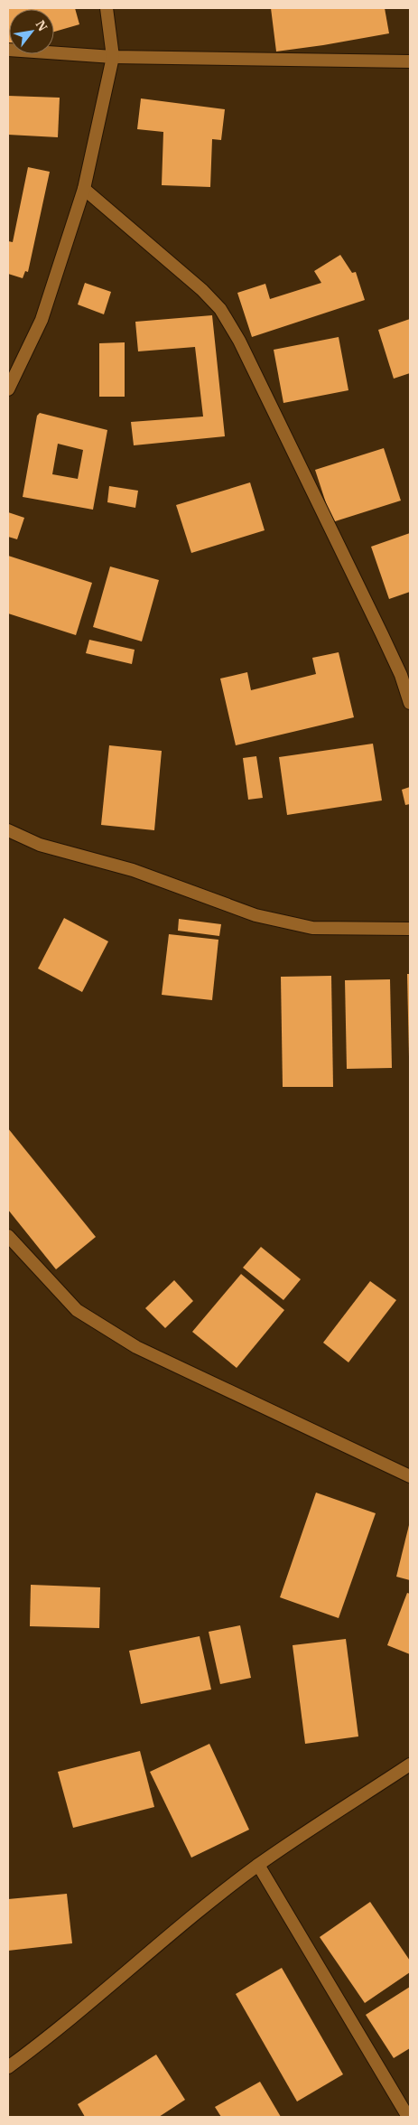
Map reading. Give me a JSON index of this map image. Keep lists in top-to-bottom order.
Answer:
{
  "north": "top right"
}
